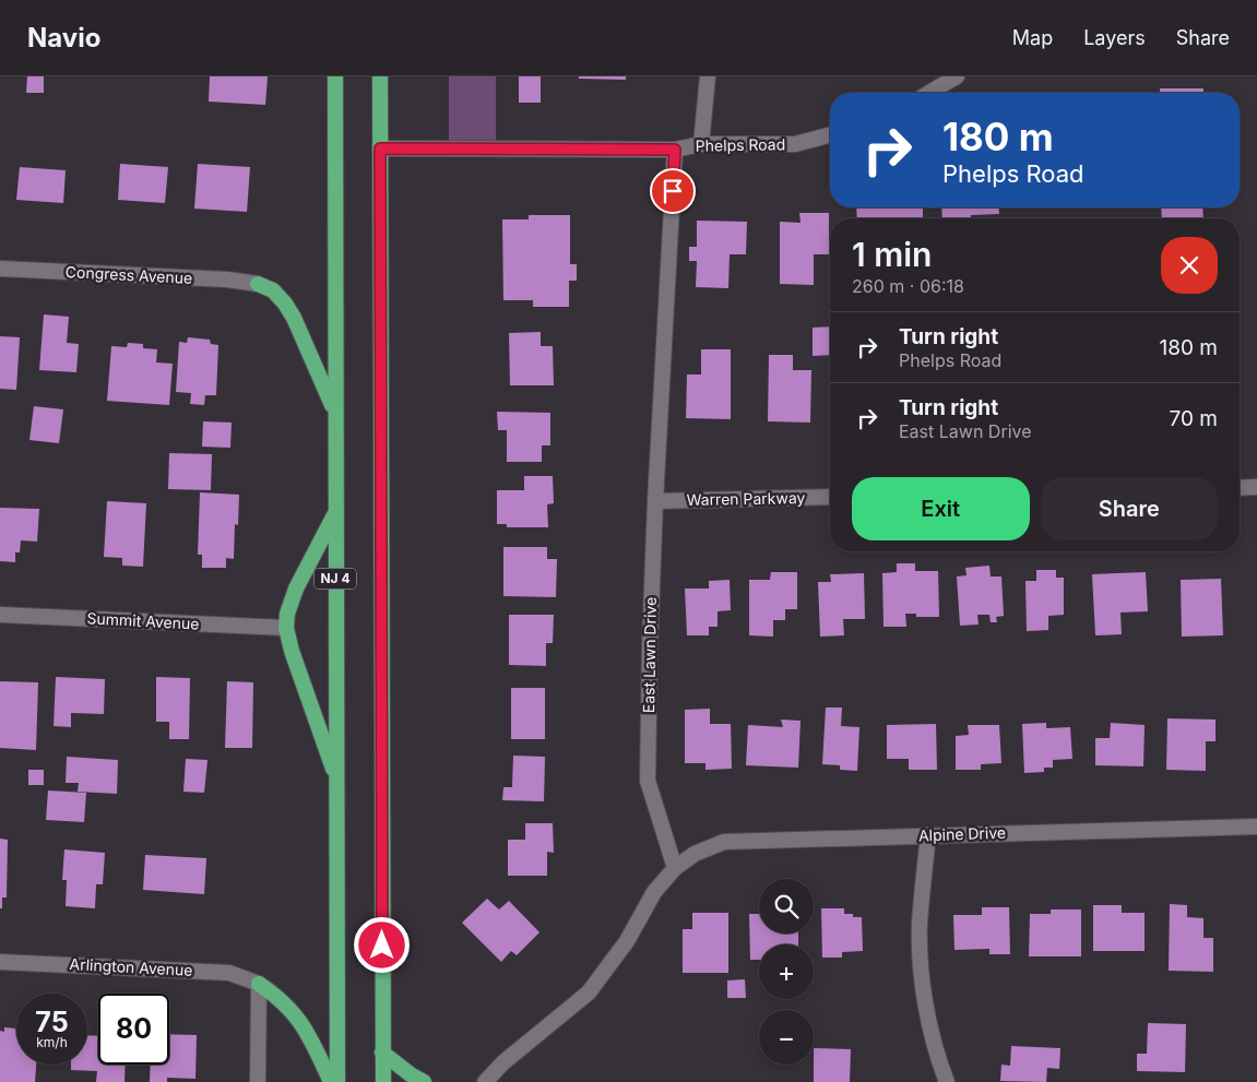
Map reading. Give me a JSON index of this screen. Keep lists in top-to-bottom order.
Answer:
{
  "streets": {
    "highway": ["NJ 4"],
    "street": [
      "Phelps Road",
      "Congress Avenue",
      "Warren Parkway",
      "Summit Avenue",
      "East Lawn Drive",
      "Alpine Drive",
      "Arlington Avenue"
    ]
  },
  "crossings": [
    ["Phelps Road", "East Lawn Drive"],
    ["Warren Parkway", "East Lawn Drive"],
    ["East Lawn Drive", "Alpine Drive"]
  ],
  "page": {
    "header": "Navio",
    "nav": ["Map", "Layers", "Share"],
    "turn": ["180 m", "Phelps Road"],
    "heading": ["1 min", "260 m · 06:18"],
    "list": [
      {
        "name": "Turn right",
        "note": "Phelps Road",
        "value": "180 m"
      },
      {
        "name": "Turn right",
        "note": "East Lawn Drive",
        "value": "70 m"
      }
    ],
    "buttons": ["Exit", "Share"],
    "map_buttons": ["+", "−"],
    "speed": "75 km/h",
    "limit": "80"
  }
}
